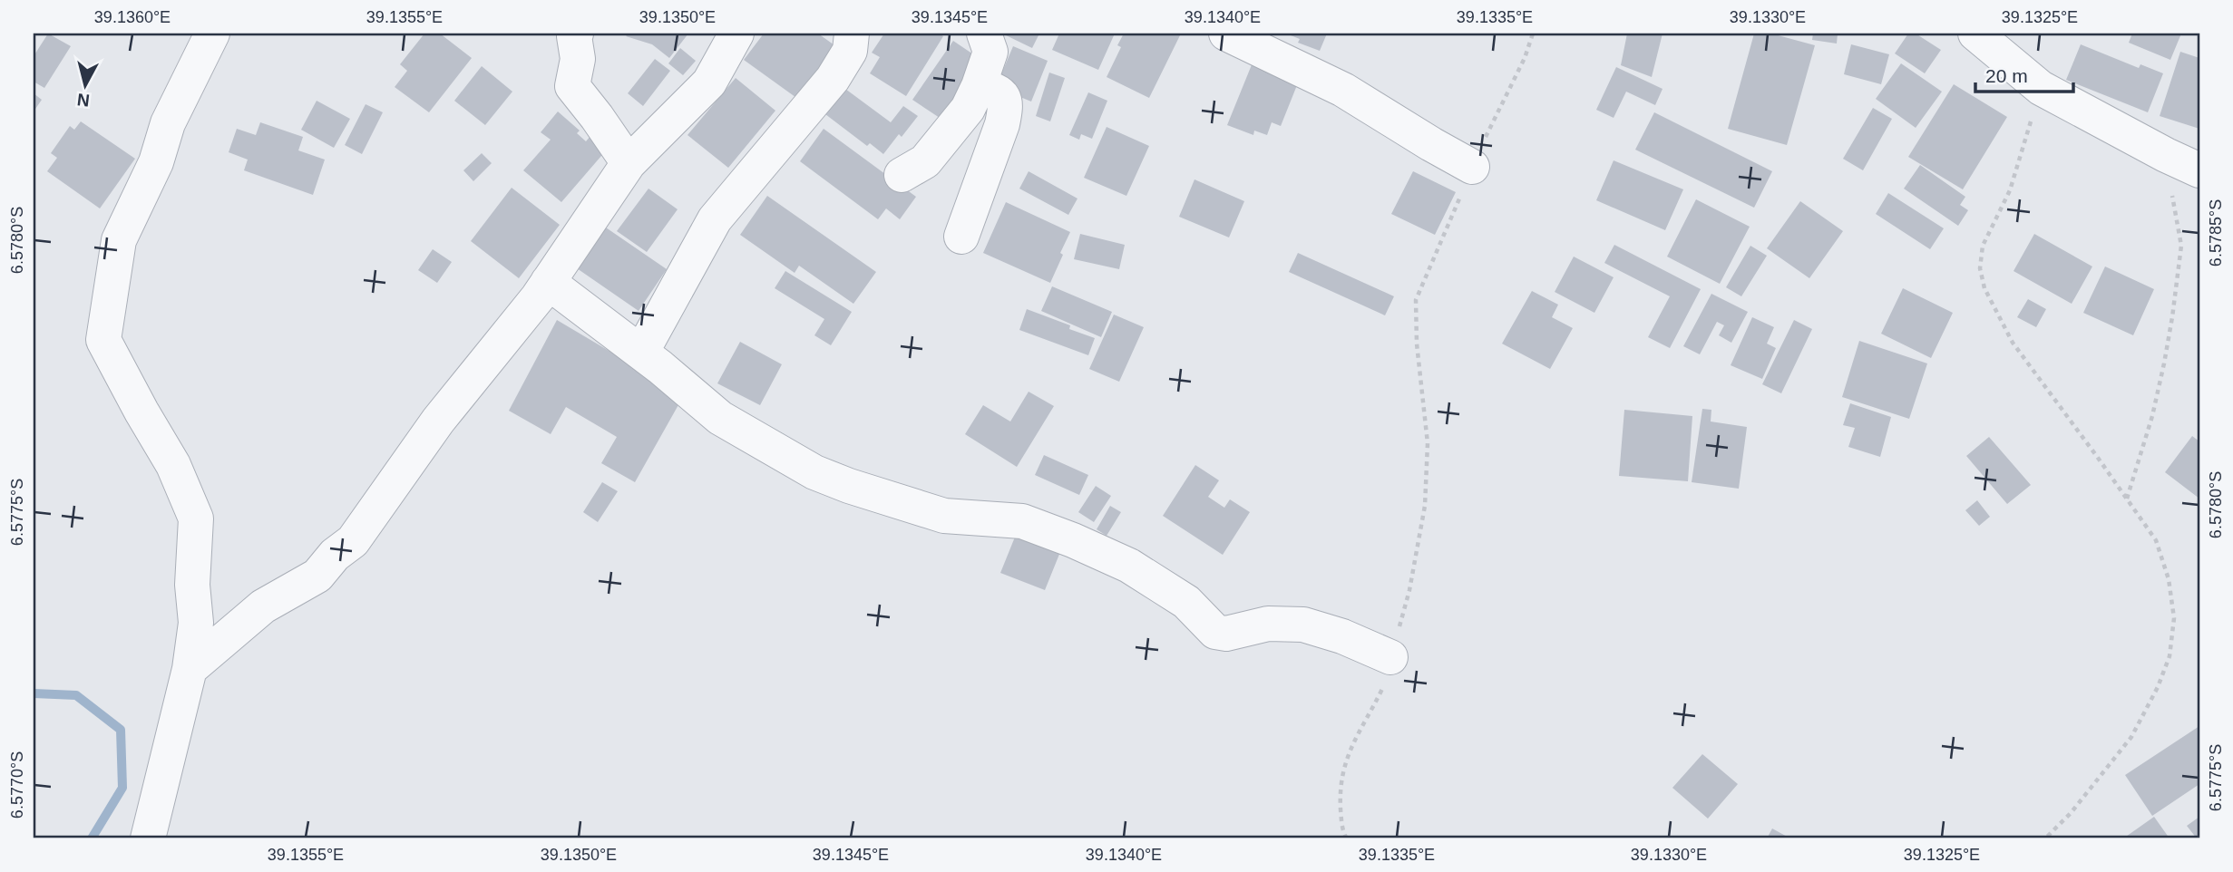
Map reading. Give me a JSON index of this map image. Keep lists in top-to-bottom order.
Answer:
{
  "scale_bar": "20 m",
  "north": "bottom",
  "coordinates": [
    "39.1360°E",
    "39.1355°E",
    "39.1350°E",
    "39.1345°E",
    "39.1340°E",
    "39.1335°E",
    "39.1330°E",
    "39.1325°E",
    "6.5785°S",
    "6.5780°S",
    "6.5775°S",
    "6.5770°S"
  ]
}
